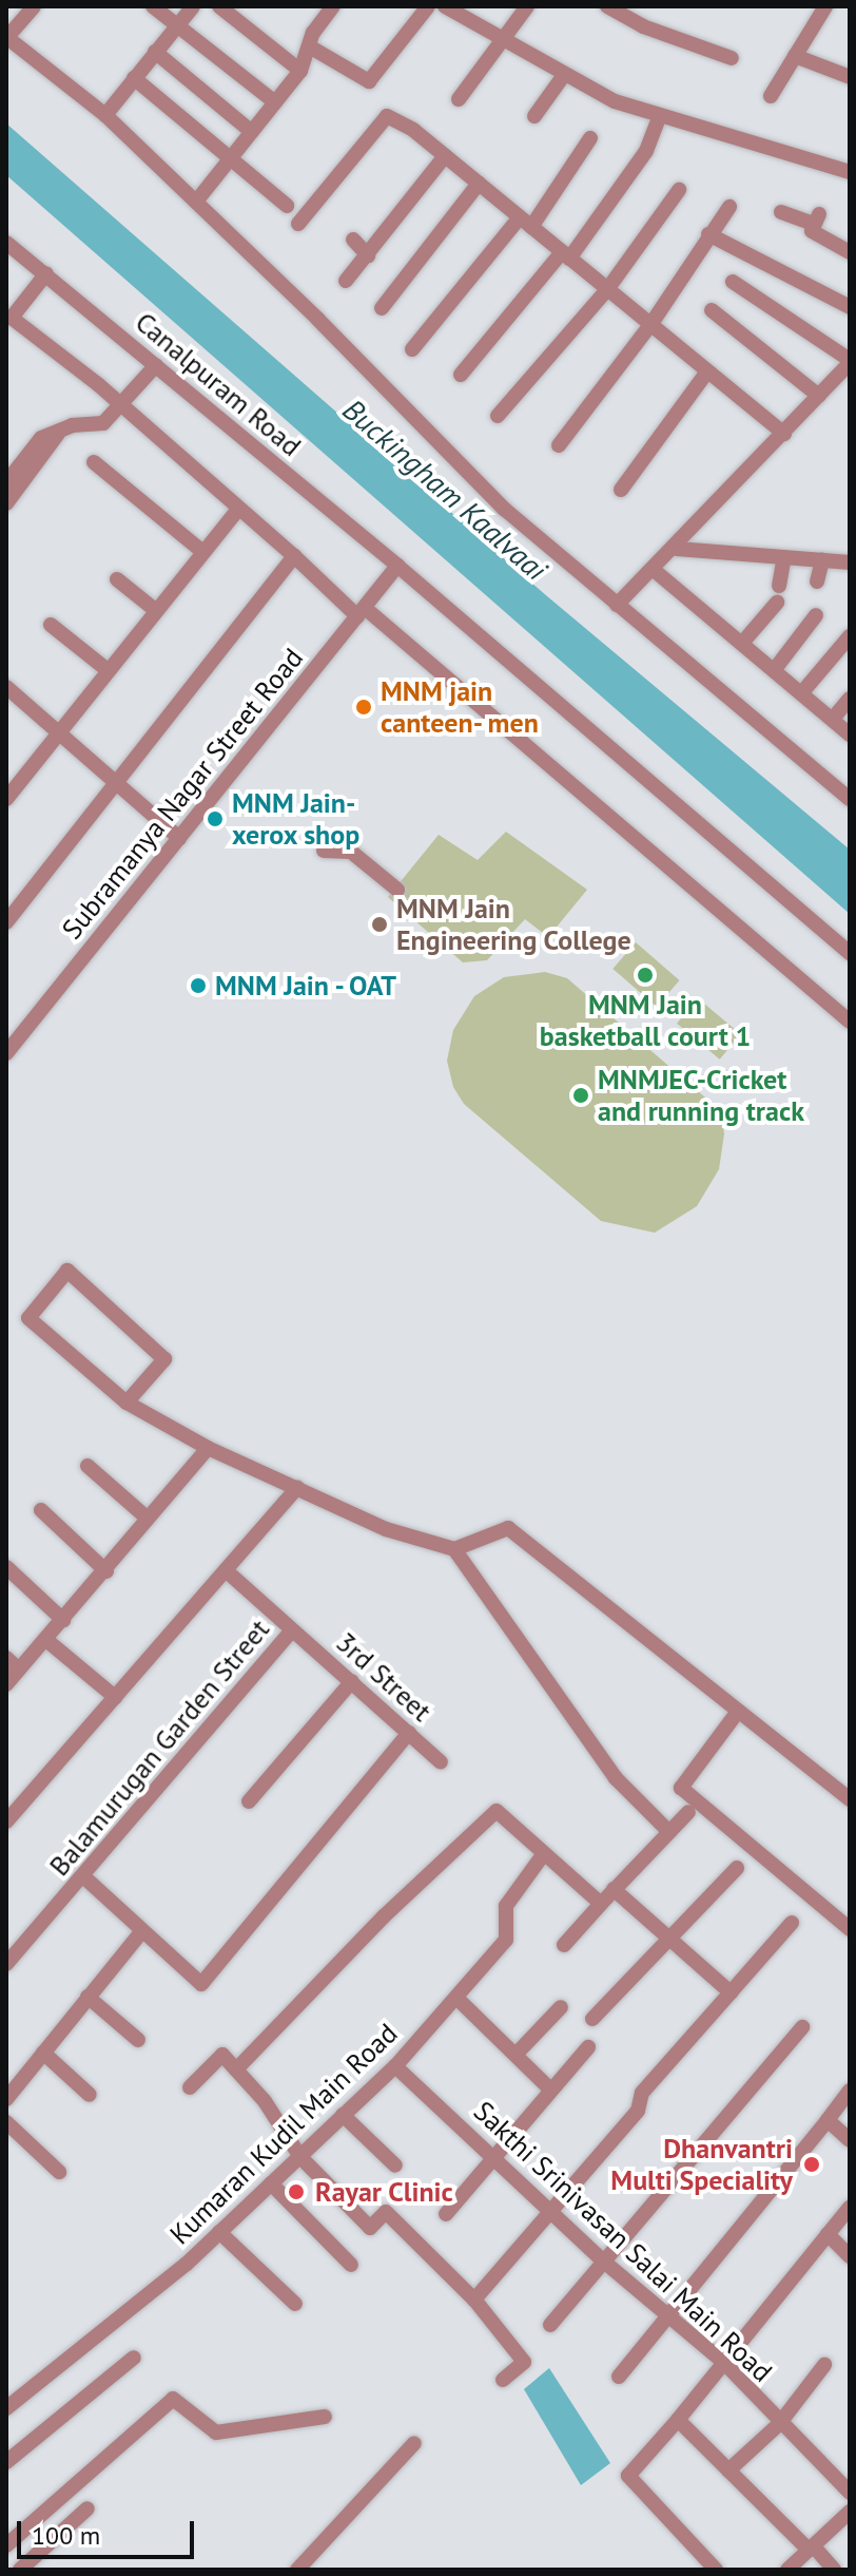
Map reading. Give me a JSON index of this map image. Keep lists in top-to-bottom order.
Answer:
{
  "streets": {
    "street": [
      "Canalpuram Road",
      "Subramanya Nagar Street Road",
      "3rd Street",
      "Balamurugan Garden Street",
      "Kumaran Kudil Main Road",
      "Sakthi Srinivasan Salai Main Road"
    ]
  },
  "crossings": [
    ["Canalpuram Road", "Subramanya Nagar Street Road"],
    ["3rd Street", "Balamurugan Garden Street"],
    ["Kumaran Kudil Main Road", "Sakthi Srinivasan Salai Main Road"]
  ],
  "water": ["Buckingham Kaalvaai"],
  "places": [
    "MNM jain canteen- men",
    "MNM Jain- xerox shop",
    "MNM Jain Engineering College",
    "MNM Jain basketball court 1",
    "MNM Jain - OAT",
    "MNMJEC-Cricket and running track",
    "Dhanvantri Multi Speciality",
    "Rayar Clinic"
  ],
  "scale_bar": "100 m"
}
